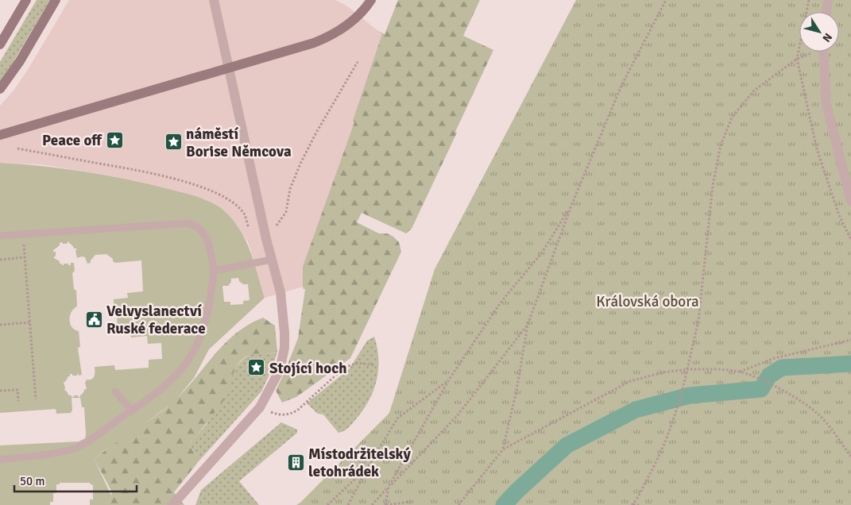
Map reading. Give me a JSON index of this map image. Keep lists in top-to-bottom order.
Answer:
{
  "parks": ["Královská obora"],
  "places": {
    "place": ["Peace off", "náměstí Borise Němcova", "Stojící hoch"],
    "public building": ["Velvyslanectví Ruské federace"],
    "building": ["Místodržitelský letohrádek"]
  },
  "scale_bar": "50 m",
  "north": "bottom right"
}
